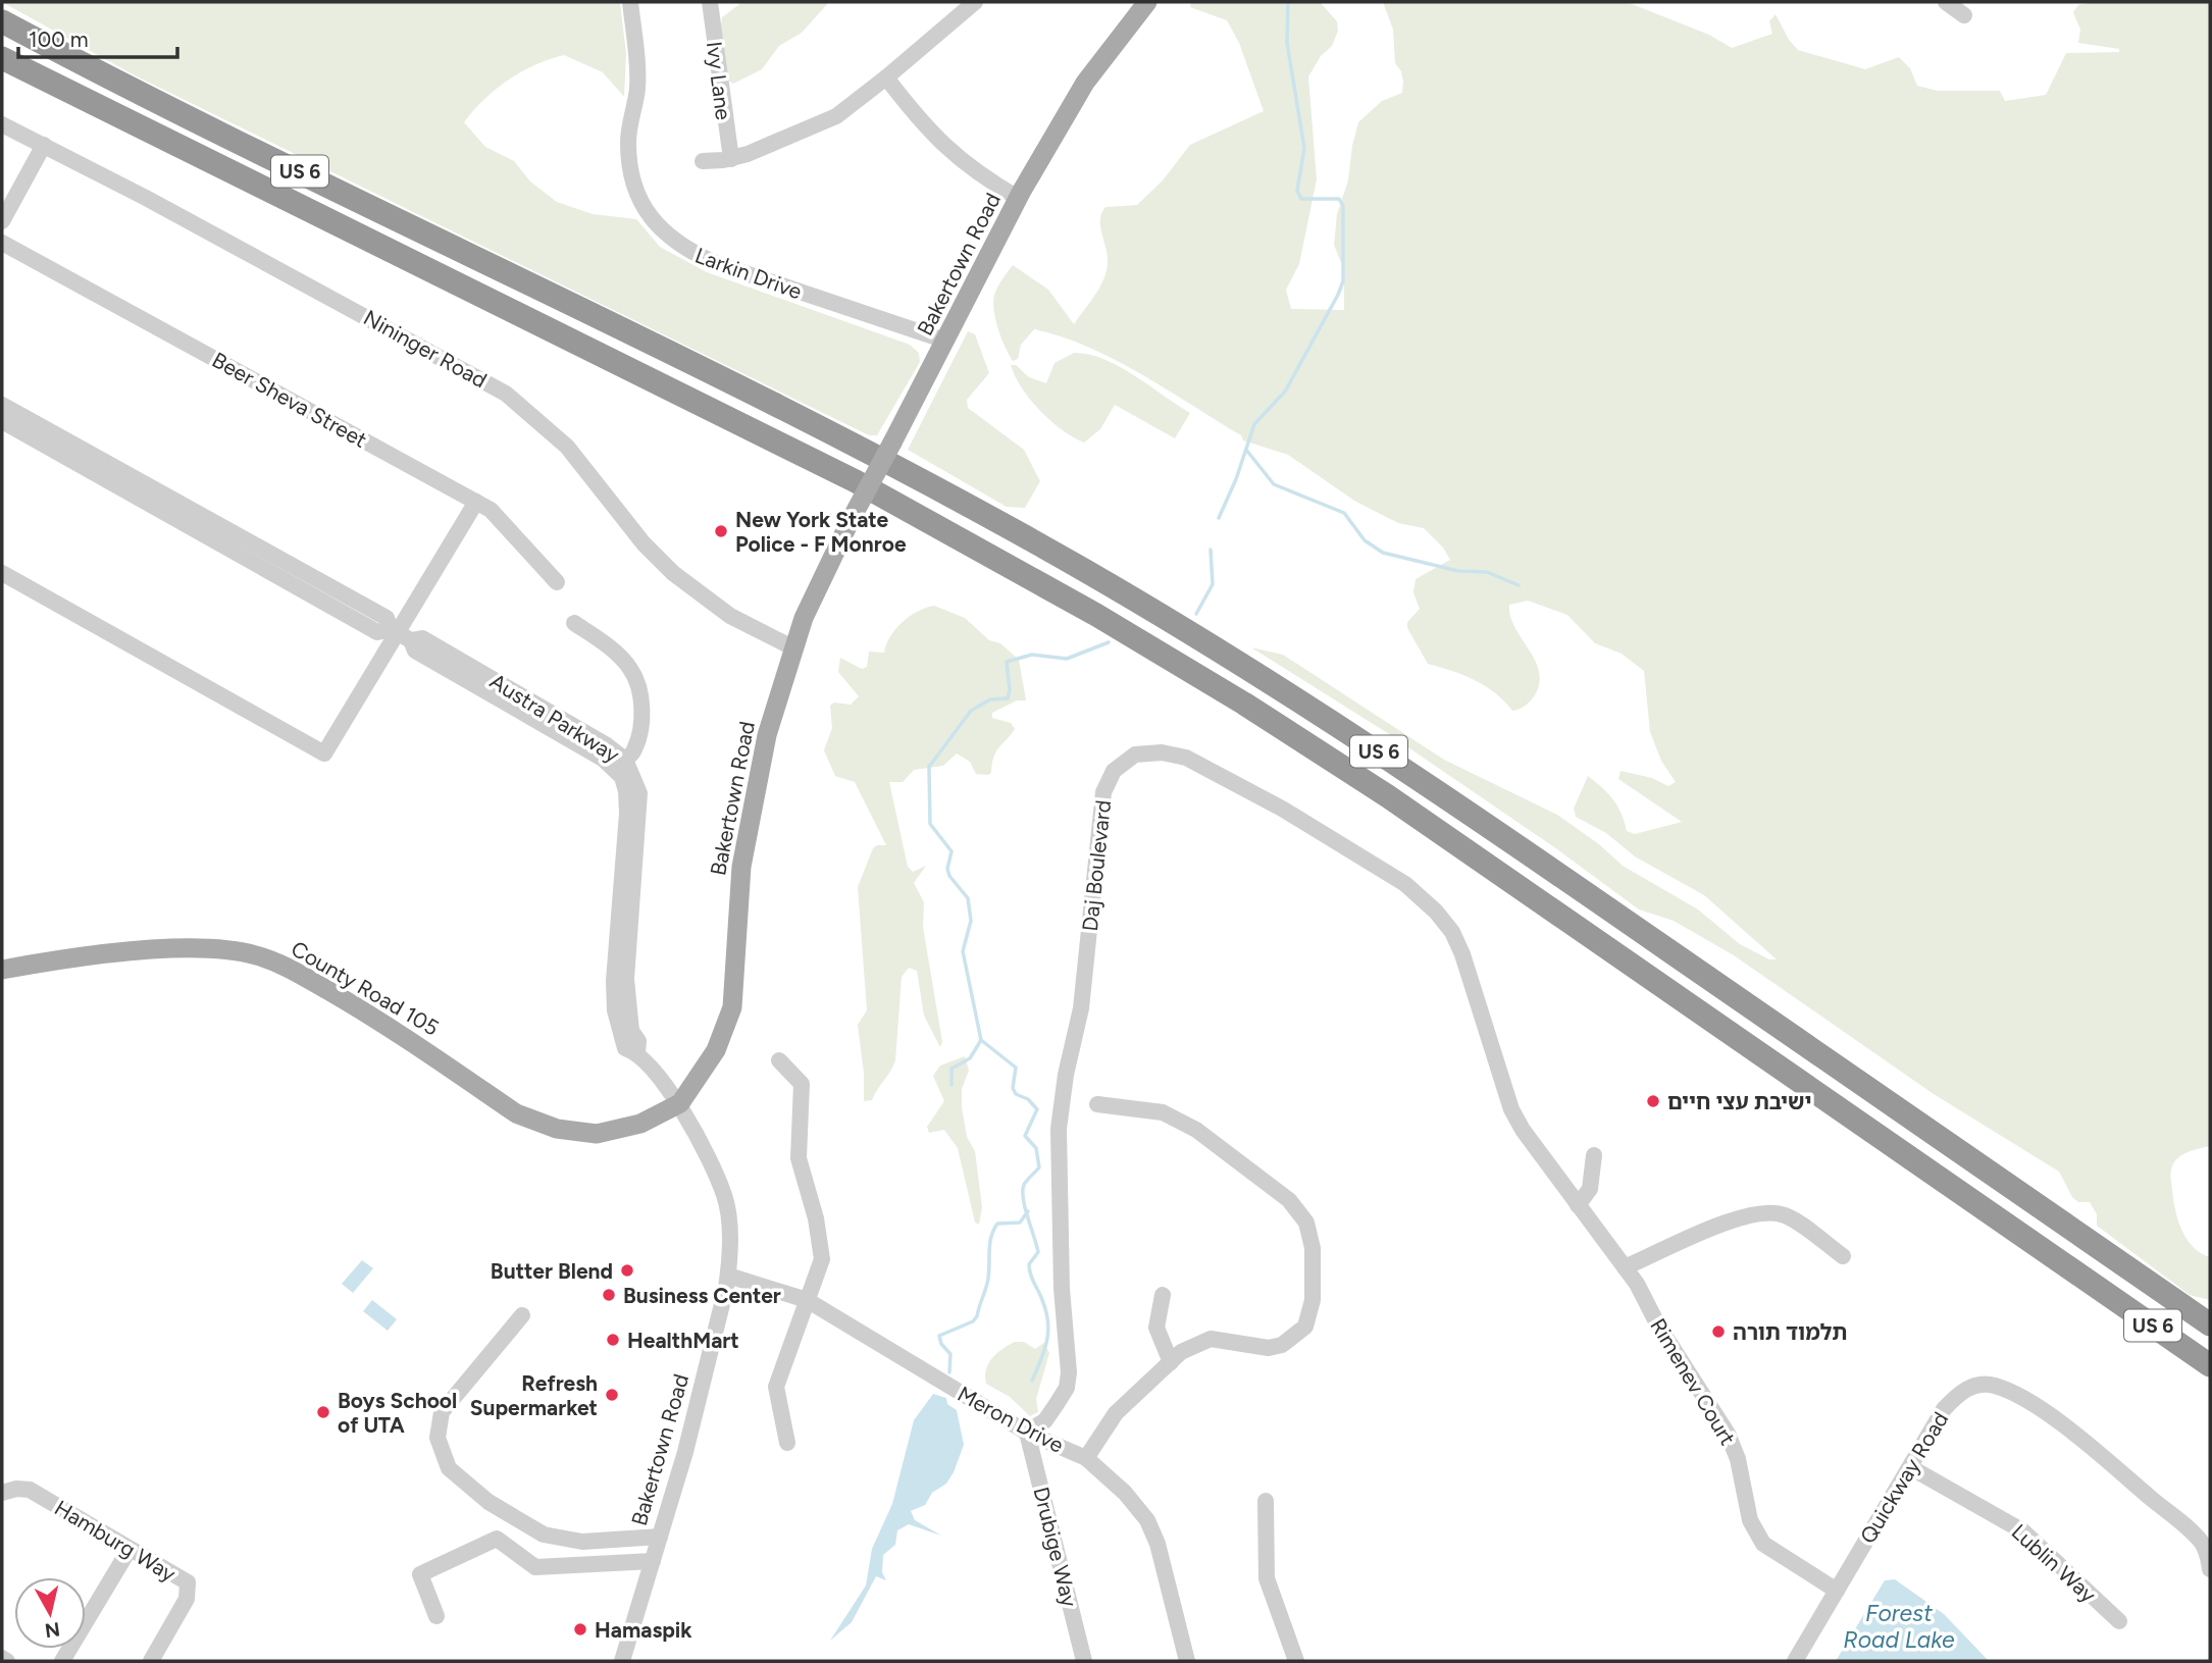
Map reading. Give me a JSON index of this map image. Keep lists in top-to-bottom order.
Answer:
{
  "streets": {
    "highway": ["US 6"],
    "main road": ["Bakertown Road", "County Road 105"],
    "street": [
      "Ivy Lane",
      "Larkin Drive",
      "Nininger Road",
      "Beer Sheva Street",
      "Austra Parkway",
      "Daj Boulevard",
      "Rimenev Court",
      "Meron Drive",
      "Quickway Road",
      "Hamburg Way",
      "Drubige Way",
      "Lublin Way"
    ]
  },
  "crossings": [
    ["Bakertown Road", "Larkin Drive"],
    ["Bakertown Road", "Nininger Road"],
    ["Bakertown Road", "Austra Parkway"],
    ["Bakertown Road", "County Road 105"],
    ["Bakertown Road", "Meron Drive"],
    ["Austra Parkway", "County Road 105"],
    ["Daj Boulevard", "Rimenev Court"],
    ["Daj Boulevard", "Meron Drive"],
    ["Daj Boulevard", "Drubige Way"],
    ["Rimenev Court", "Quickway Road"],
    ["Meron Drive", "Drubige Way"],
    ["Quickway Road", "Lublin Way"]
  ],
  "water": ["Forest Road Lake"],
  "places": [
    "New York State Police - F Monroe",
    "ישיבת עצי חיים",
    "Butter Blend",
    "Business Center",
    "תלמוד תורה",
    "HealthMart",
    "Refresh Supermarket",
    "Boys School of UTA",
    "Hamaspik"
  ],
  "scale_bar": "100 m",
  "north": "bottom"
}
